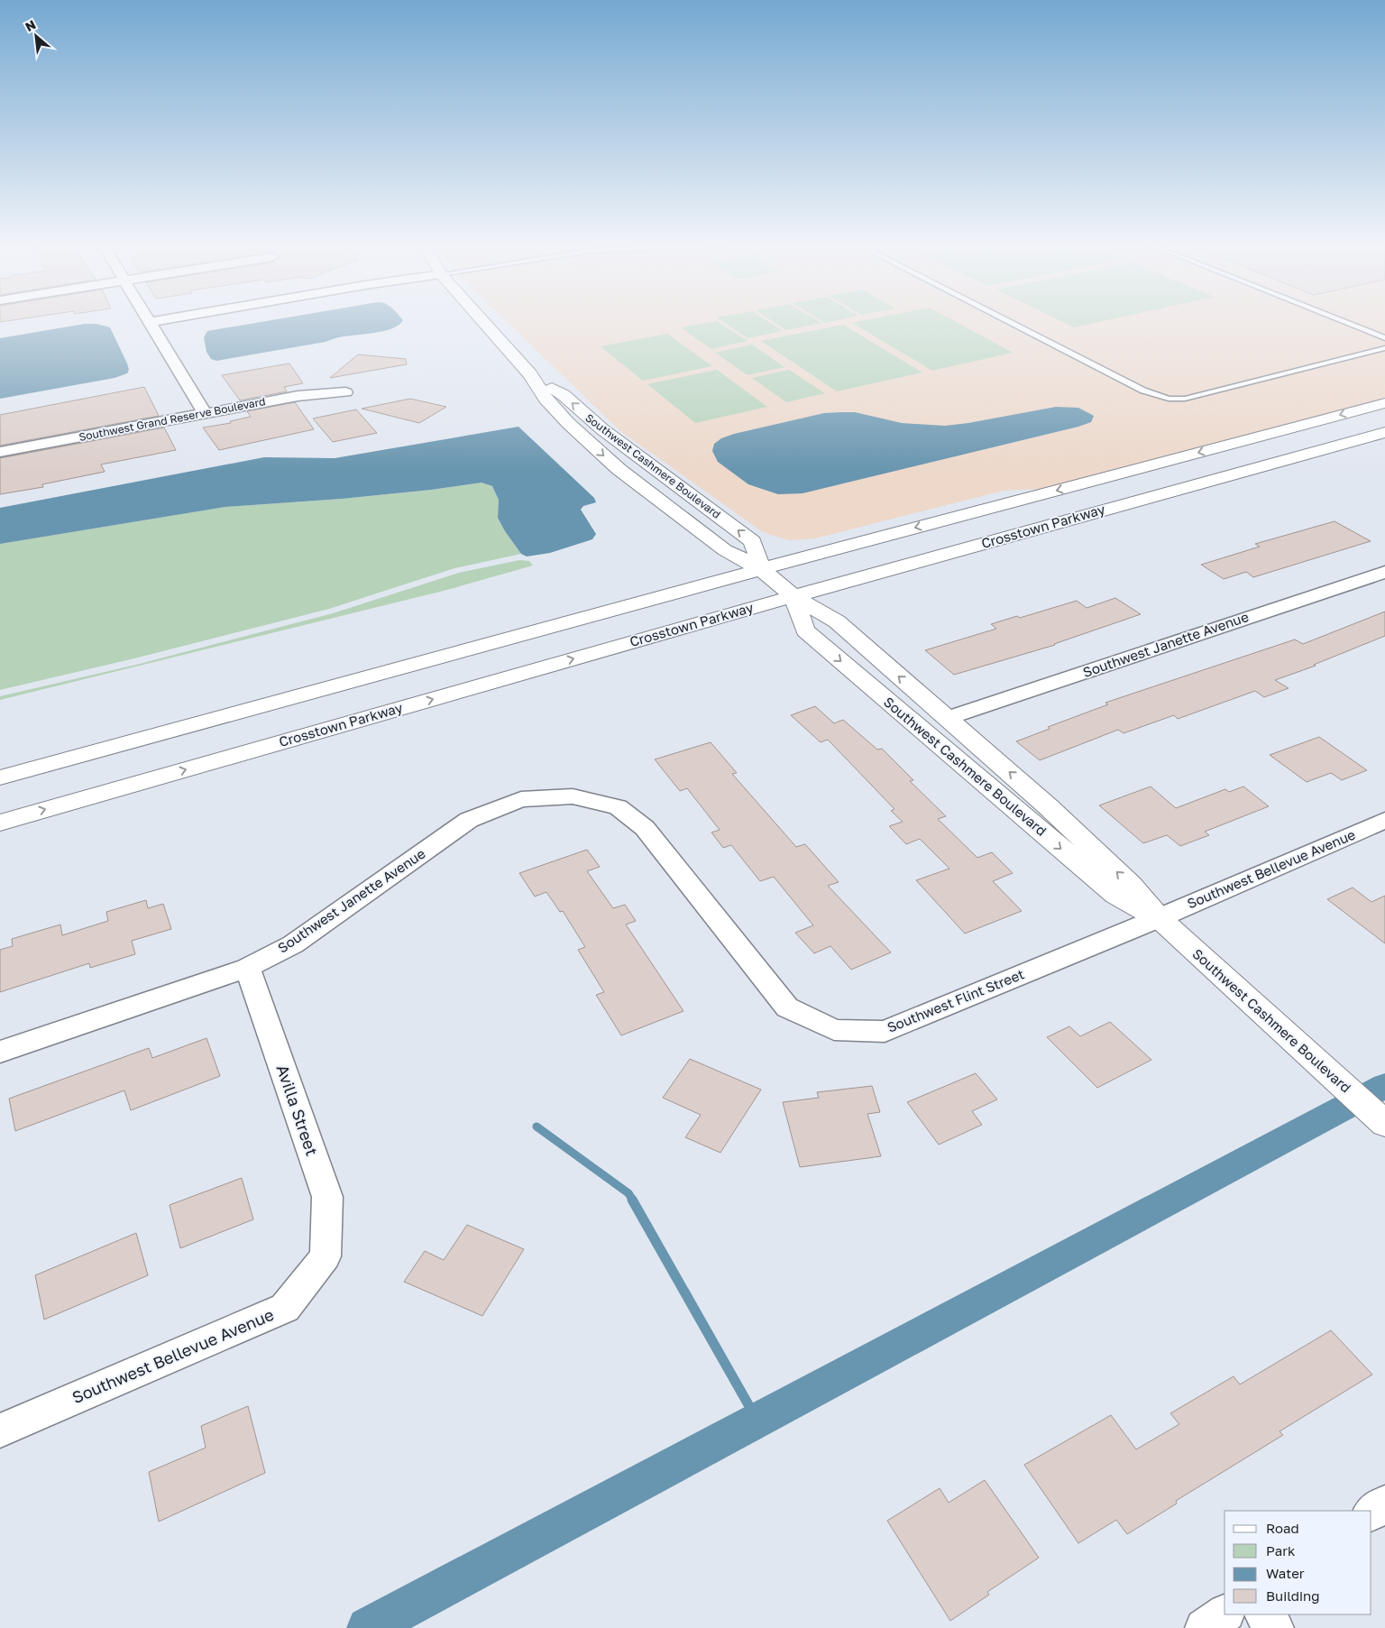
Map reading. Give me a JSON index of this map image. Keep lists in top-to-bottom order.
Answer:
{
  "streets": {
    "main road": ["Southwest Cashmere Boulevard", "Crosstown Parkway"],
    "street": [
      "Southwest Grand Reserve Boulevard",
      "Southwest Janette Avenue",
      "Southwest Bellevue Avenue",
      "Southwest Flint Street",
      "Avilla Street"
    ]
  },
  "crossings": [
    ["Southwest Cashmere Boulevard", "Crosstown Parkway"],
    ["Southwest Cashmere Boulevard", "Southwest Janette Avenue"],
    ["Southwest Cashmere Boulevard", "Southwest Bellevue Avenue"],
    ["Southwest Cashmere Boulevard", "Southwest Flint Street"],
    ["Southwest Janette Avenue", "Southwest Flint Street"],
    ["Southwest Janette Avenue", "Avilla Street"],
    ["Southwest Bellevue Avenue", "Southwest Flint Street"],
    ["Southwest Bellevue Avenue", "Avilla Street"]
  ],
  "legend": [
    "Road",
    "Park",
    "Water",
    "Building"
  ],
  "north": "top left"
}
